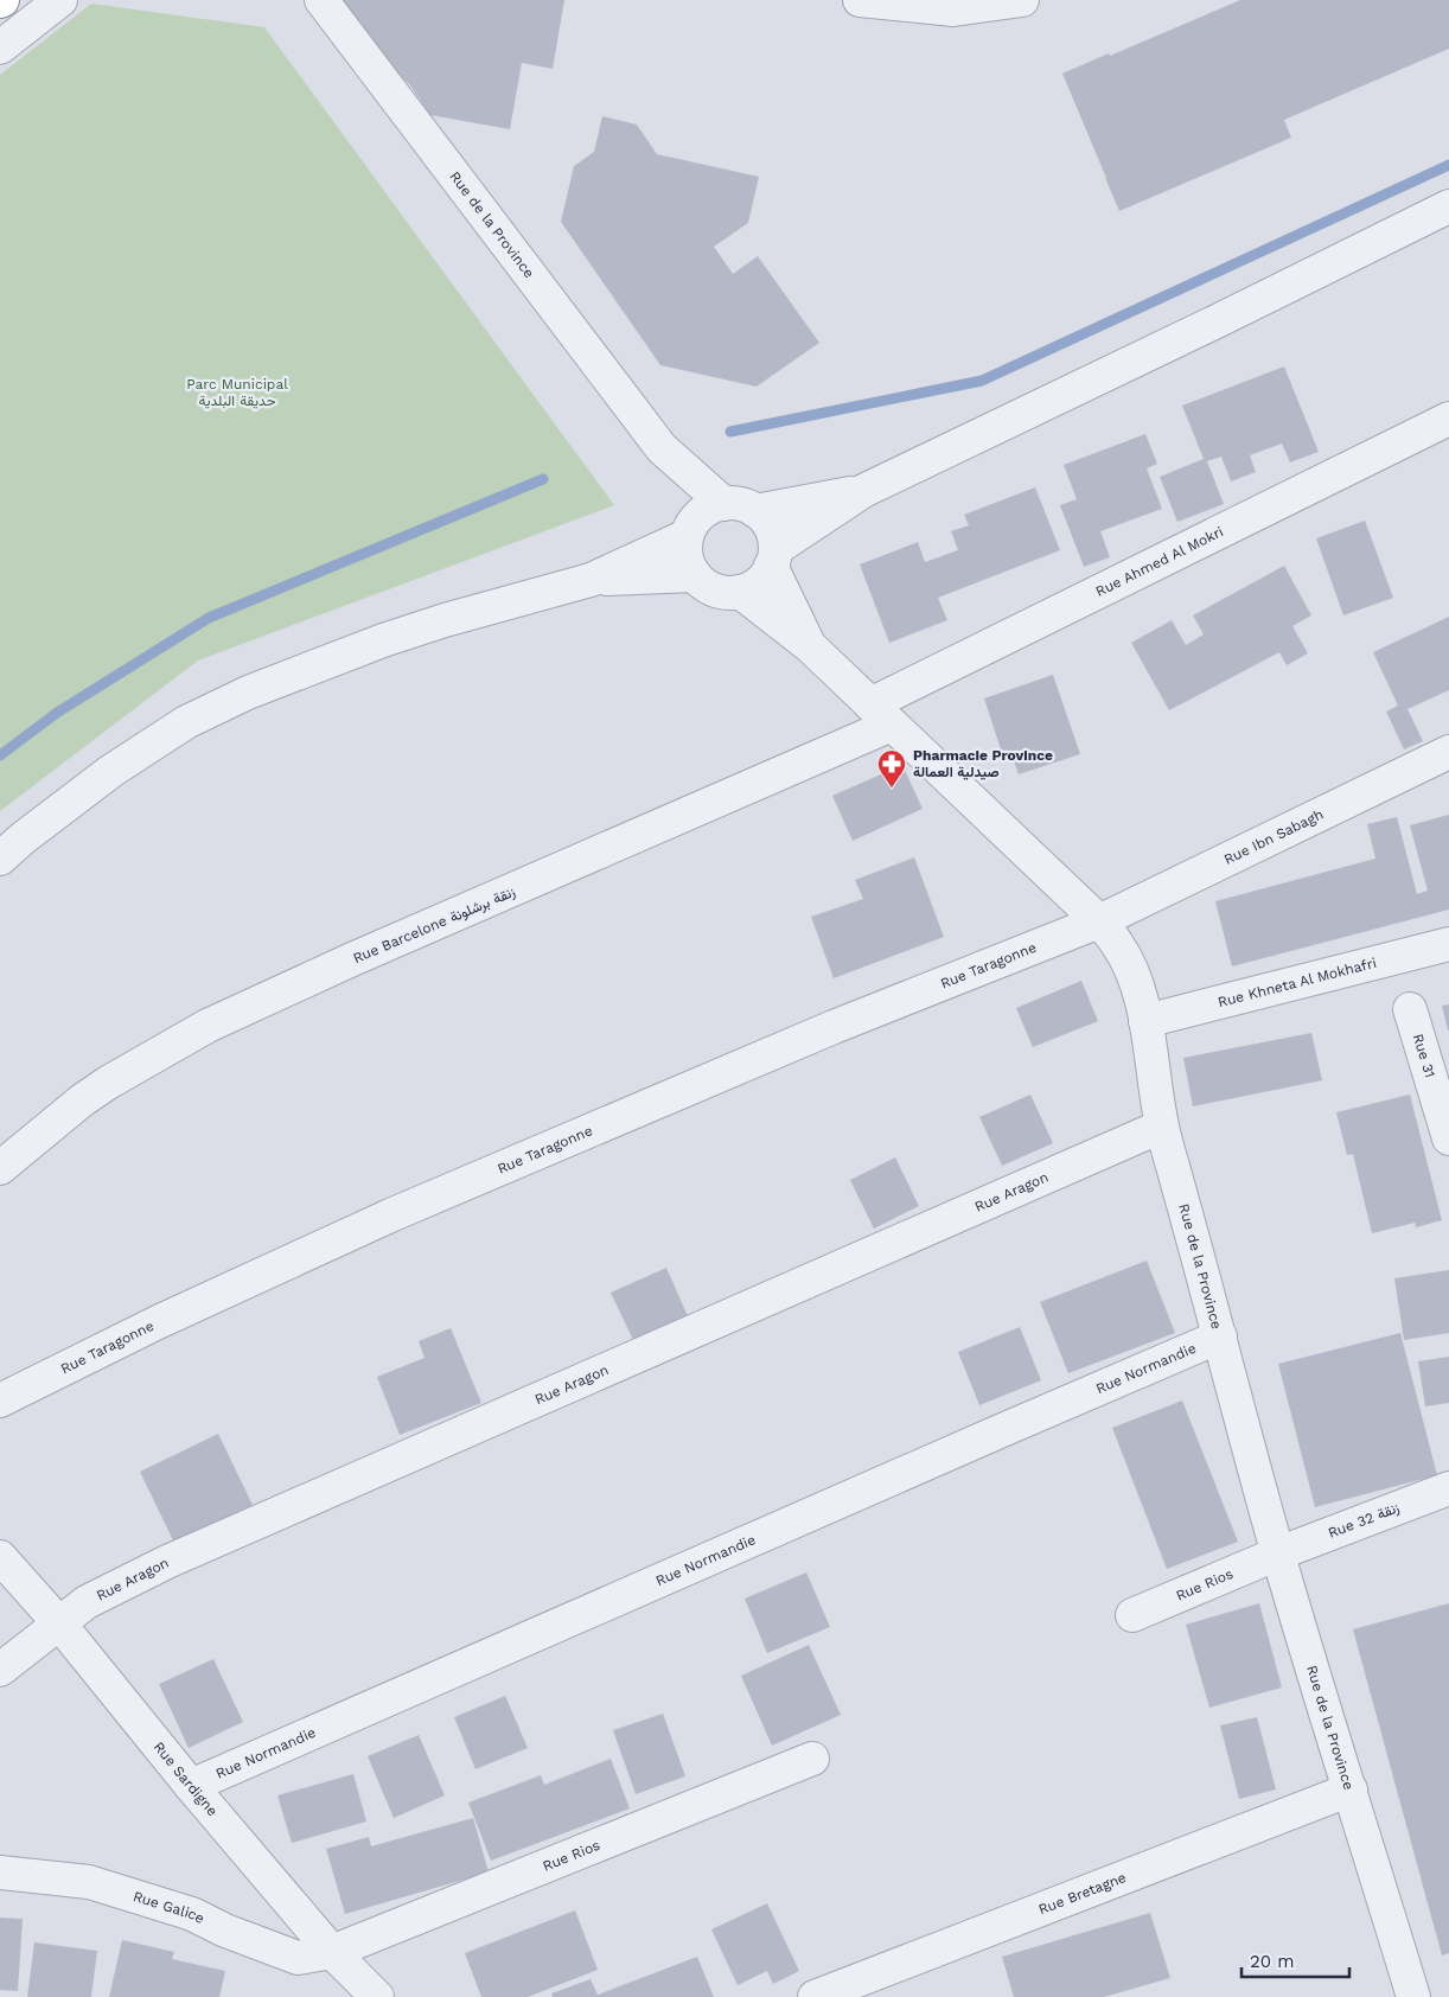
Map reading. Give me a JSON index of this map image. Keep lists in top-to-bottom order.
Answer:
{
  "streets": {
    "street": [
      "Rue de la Province",
      "Rue Ahmed Al Mokri",
      "Rue Ibn Sabagh",
      "Rue Barcelone زنقة برشلونة",
      "Rue Taragonne",
      "Rue Khneta Al Mokhafri",
      "Rue 31",
      "Rue Aragon",
      "Rue Normandie",
      "Rue 32 زنقة",
      "Rue Rios",
      "Rue Sardigne",
      "Rue Bretagne",
      "Rue Galice"
    ]
  },
  "crossings": [
    ["Rue de la Province", "Rue Ahmed Al Mokri"],
    ["Rue de la Province", "Rue Ibn Sabagh"],
    ["Rue de la Province", "Rue Barcelone زنقة برشلونة"],
    ["Rue de la Province", "Rue Taragonne"],
    ["Rue de la Province", "Rue Khneta Al Mokhafri"],
    ["Rue de la Province", "Rue Aragon"],
    ["Rue de la Province", "Rue Normandie"],
    ["Rue de la Province", "Rue 32 زنقة"],
    ["Rue de la Province", "Rue Rios"],
    ["Rue de la Province", "Rue Bretagne"],
    ["Rue Ahmed Al Mokri", "Rue Barcelone زنقة برشلونة"],
    ["Rue Ibn Sabagh", "Rue Taragonne"],
    ["Rue Aragon", "Rue Sardigne"],
    ["Rue Normandie", "Rue Sardigne"],
    ["Rue 32 زنقة", "Rue Rios"],
    ["Rue Rios", "Rue Sardigne"],
    ["Rue Rios", "Rue Galice"],
    ["Rue Sardigne", "Rue Galice"]
  ],
  "parks": ["Parc Municipal حديقة البلدية"],
  "places": {
    "pharmacy": ["Pharmacie Province صيدلية العمالة"]
  },
  "scale_bar": "20 m"
}
